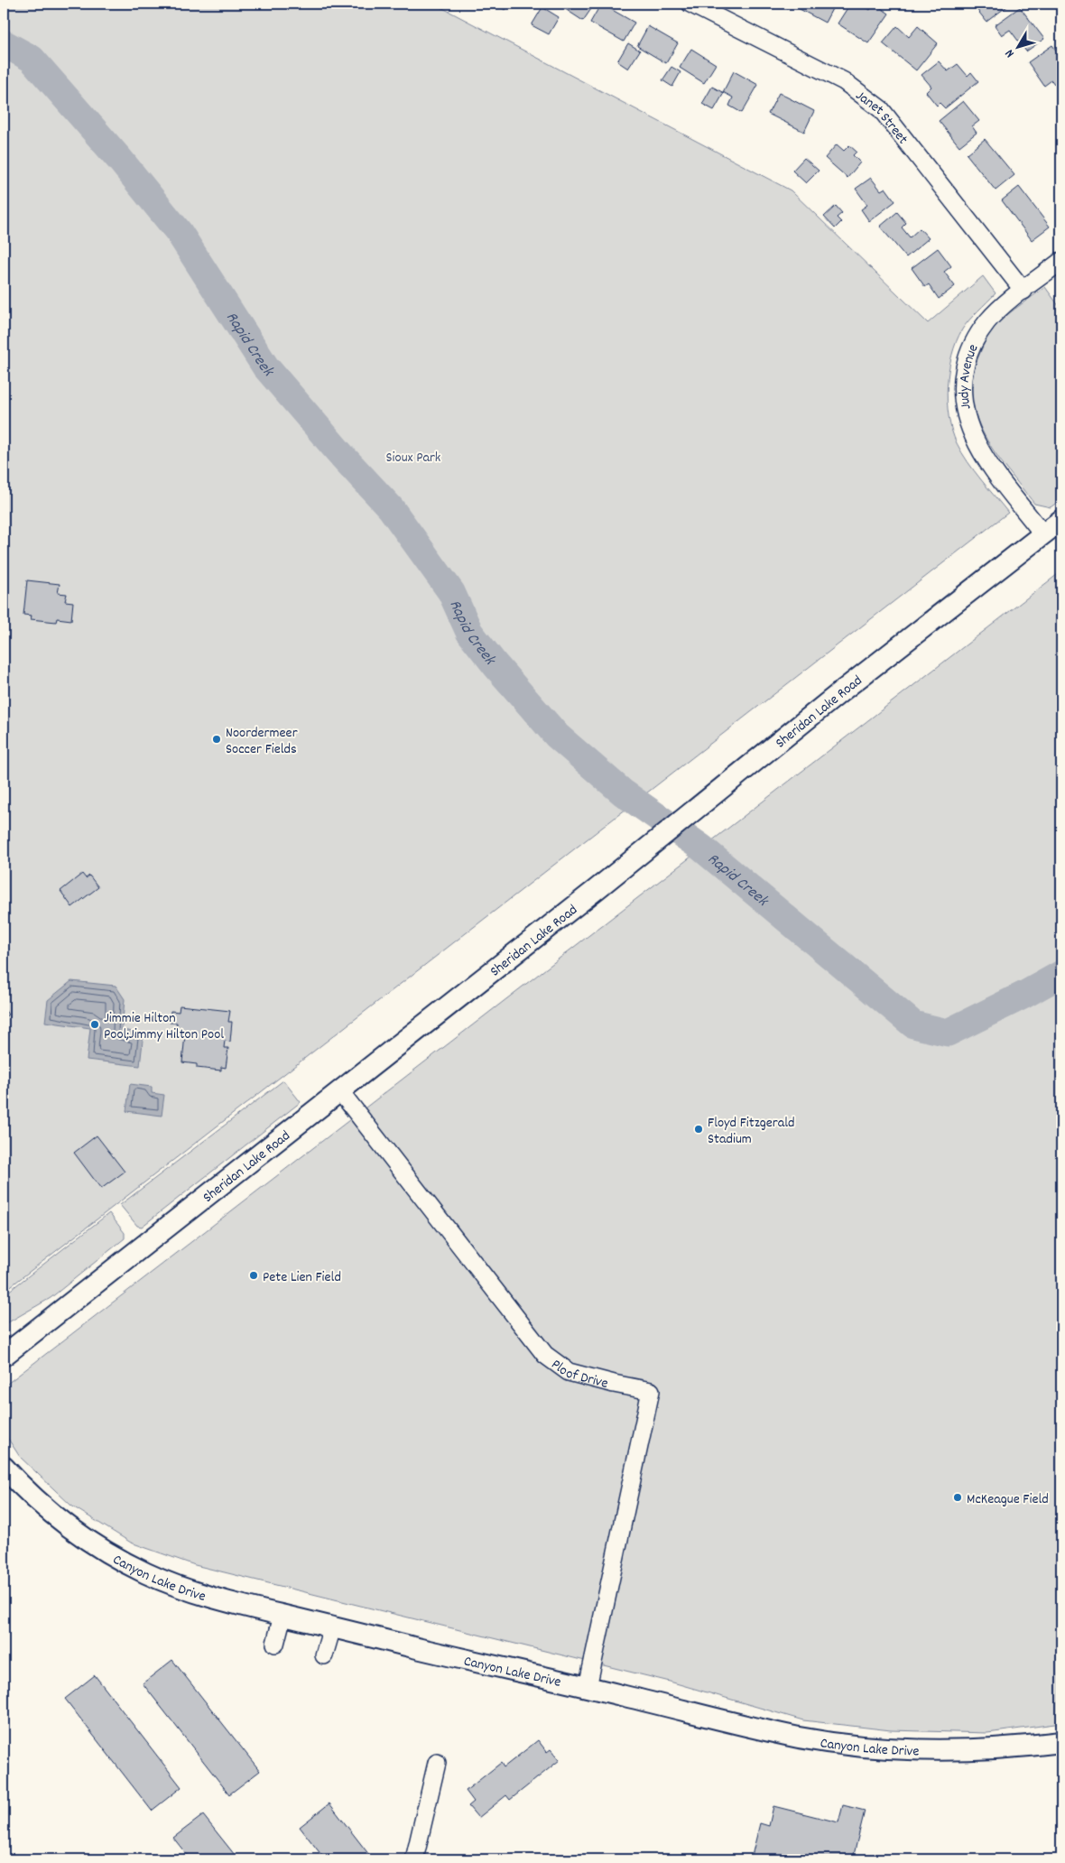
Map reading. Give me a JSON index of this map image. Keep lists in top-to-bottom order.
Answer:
{
  "streets": {
    "street": [
      "Janet Street",
      "Judy Avenue",
      "Sheridan Lake Road",
      "Ploof Drive",
      "Canyon Lake Drive"
    ]
  },
  "crossings": [
    ["Janet Street", "Judy Avenue"],
    ["Judy Avenue", "Sheridan Lake Road"],
    ["Sheridan Lake Road", "Ploof Drive"],
    ["Ploof Drive", "Canyon Lake Drive"]
  ],
  "water": ["Rapid Creek"],
  "parks": ["Sioux Park"],
  "places": [
    "Noordermeer Soccer Fields",
    "Jimmie Hilton Pool;Jimmy Hilton Pool",
    "Floyd Fitzgerald Stadium",
    "Pete Lien Field",
    "McKeague Field"
  ],
  "north": "bottom left"
}
